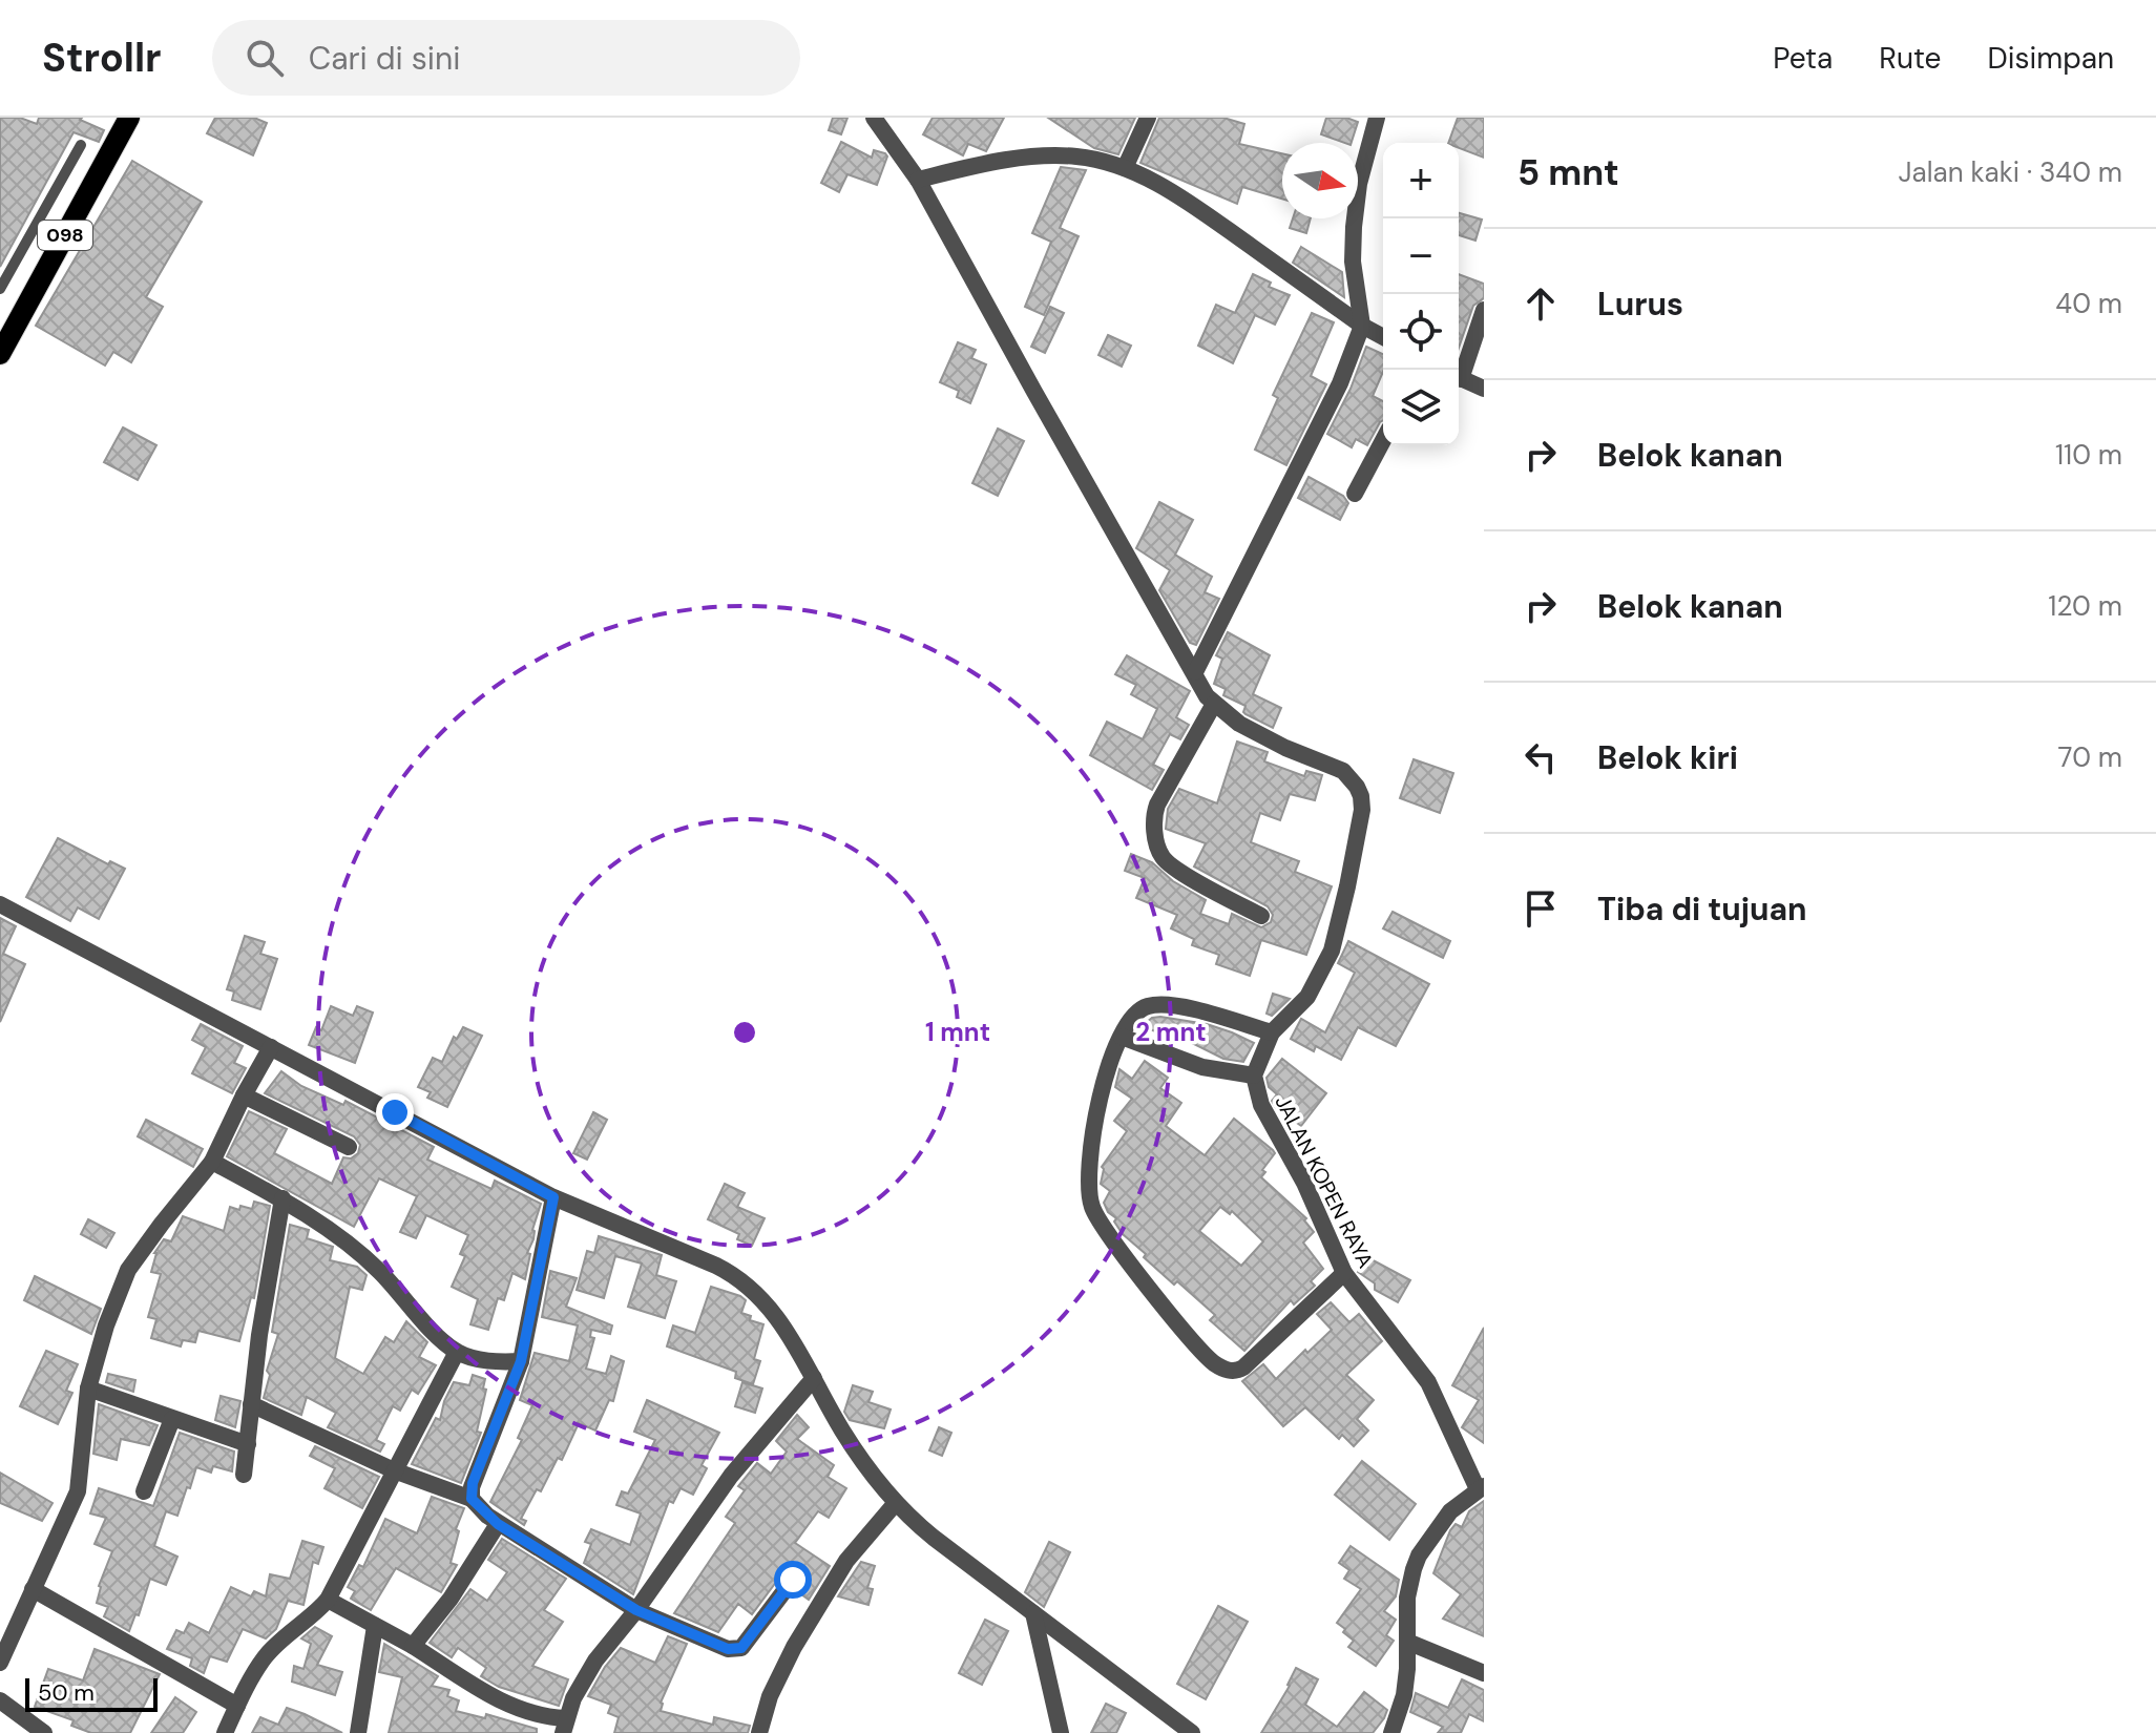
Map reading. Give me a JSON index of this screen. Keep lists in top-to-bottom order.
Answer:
{
  "streets": {
    "main road": ["098"],
    "street": ["JALAN KOPEN RAYA"]
  },
  "scale_bar": "50 m",
  "north": "right",
  "page": {
    "header": "Strollr",
    "search": "Cari di sini",
    "nav": ["Peta", "Rute", "Disimpan"],
    "heading": ["5 mnt", "Jalan kaki · 340 m"],
    "map_buttons": ["+", "−"],
    "list": [
      ["Lurus", "40 m"],
      ["Belok kanan", "110 m"],
      ["Belok kanan", "120 m"],
      ["Belok kiri", "70 m"],
      "Tiba di tujuan"
    ],
    "scale": "50 m"
  },
  "rings": ["1 mnt", "2 mnt"]
}
